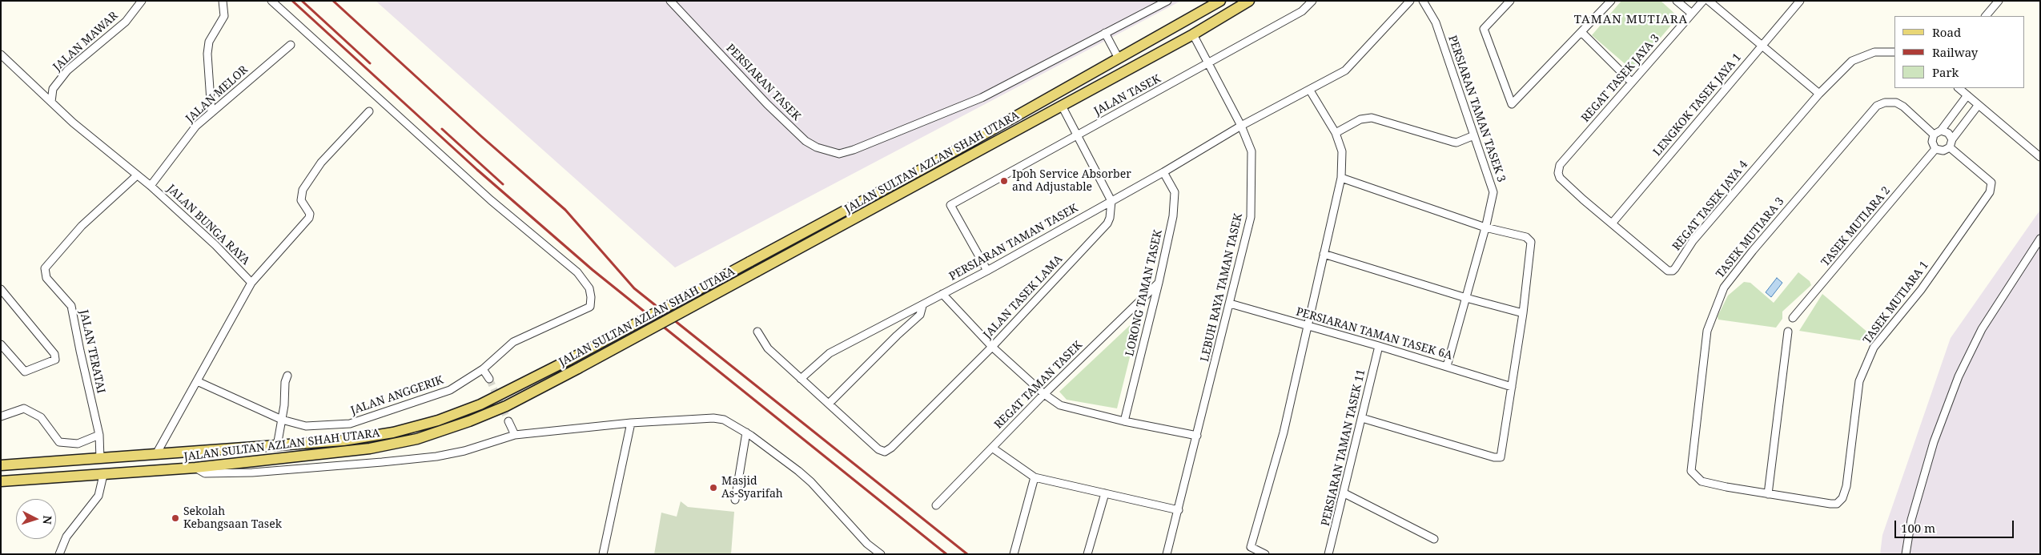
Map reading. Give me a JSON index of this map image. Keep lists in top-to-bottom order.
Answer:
{
  "streets": {
    "main road": ["JALAN SULTAN AZLAN SHAH UTARA"],
    "street": [
      "JALAN MAWAR",
      "REGAT TASEK JAYA 3",
      "PERSIARAN TASEK",
      "JALAN MELOR",
      "JALAN TASEK",
      "LENGKOK TASEK JAYA 1",
      "PERSIARAN TAMAN TASEK 3",
      "REGAT TASEK JAYA 4",
      "JALAN BUNGA RAYA",
      "TASEK MUTIARA 2",
      "TASEK MUTIARA 3",
      "PERSIARAN TAMAN TASEK",
      "LEBUH RAYA TAMAN TASEK",
      "LORONG TAMAN TASEK",
      "JALAN TASEK LAMA",
      "TASEK MUTIARA 1",
      "PERSIARAN TAMAN TASEK 6A",
      "JALAN TERATAI",
      "REGAT TAMAN TASEK",
      "JALAN ANGGERIK",
      "PERSIARAN TAMAN TASEK 11"
    ]
  },
  "crossings": [
    ["JALAN MAWAR", "JALAN BUNGA RAYA"],
    ["REGAT TASEK JAYA 3", "REGAT TASEK JAYA 4"],
    ["JALAN MELOR", "JALAN BUNGA RAYA"],
    ["JALAN TASEK", "PERSIARAN TAMAN TASEK"],
    ["JALAN TASEK", "LEBUH RAYA TAMAN TASEK"],
    ["LENGKOK TASEK JAYA 1", "REGAT TASEK JAYA 4"],
    ["PERSIARAN TAMAN TASEK 3", "PERSIARAN TAMAN TASEK 6A"],
    ["JALAN SULTAN AZLAN SHAH UTARA", "LEBUH RAYA TAMAN TASEK"],
    ["JALAN SULTAN AZLAN SHAH UTARA", "JALAN TERATAI"],
    ["JALAN BUNGA RAYA", "JALAN TERATAI"],
    ["TASEK MUTIARA 2", "TASEK MUTIARA 3"],
    ["TASEK MUTIARA 2", "TASEK MUTIARA 1"],
    ["TASEK MUTIARA 3", "TASEK MUTIARA 1"],
    ["PERSIARAN TAMAN TASEK", "LEBUH RAYA TAMAN TASEK"],
    ["PERSIARAN TAMAN TASEK", "LORONG TAMAN TASEK"],
    ["PERSIARAN TAMAN TASEK", "JALAN TASEK LAMA"],
    ["LEBUH RAYA TAMAN TASEK", "PERSIARAN TAMAN TASEK 6A"],
    ["LORONG TAMAN TASEK", "REGAT TAMAN TASEK"],
    ["PERSIARAN TAMAN TASEK 6A", "PERSIARAN TAMAN TASEK 11"]
  ],
  "districts": ["TAMAN MUTIARA"],
  "places": ["Ipoh Service Absorber and Adjustable", "Masjid As-Syarifah", "Sekolah Kebangsaan Tasek"],
  "legend": ["Road", "Railway", "Park"],
  "scale_bar": "100 m",
  "north": "right"
}
